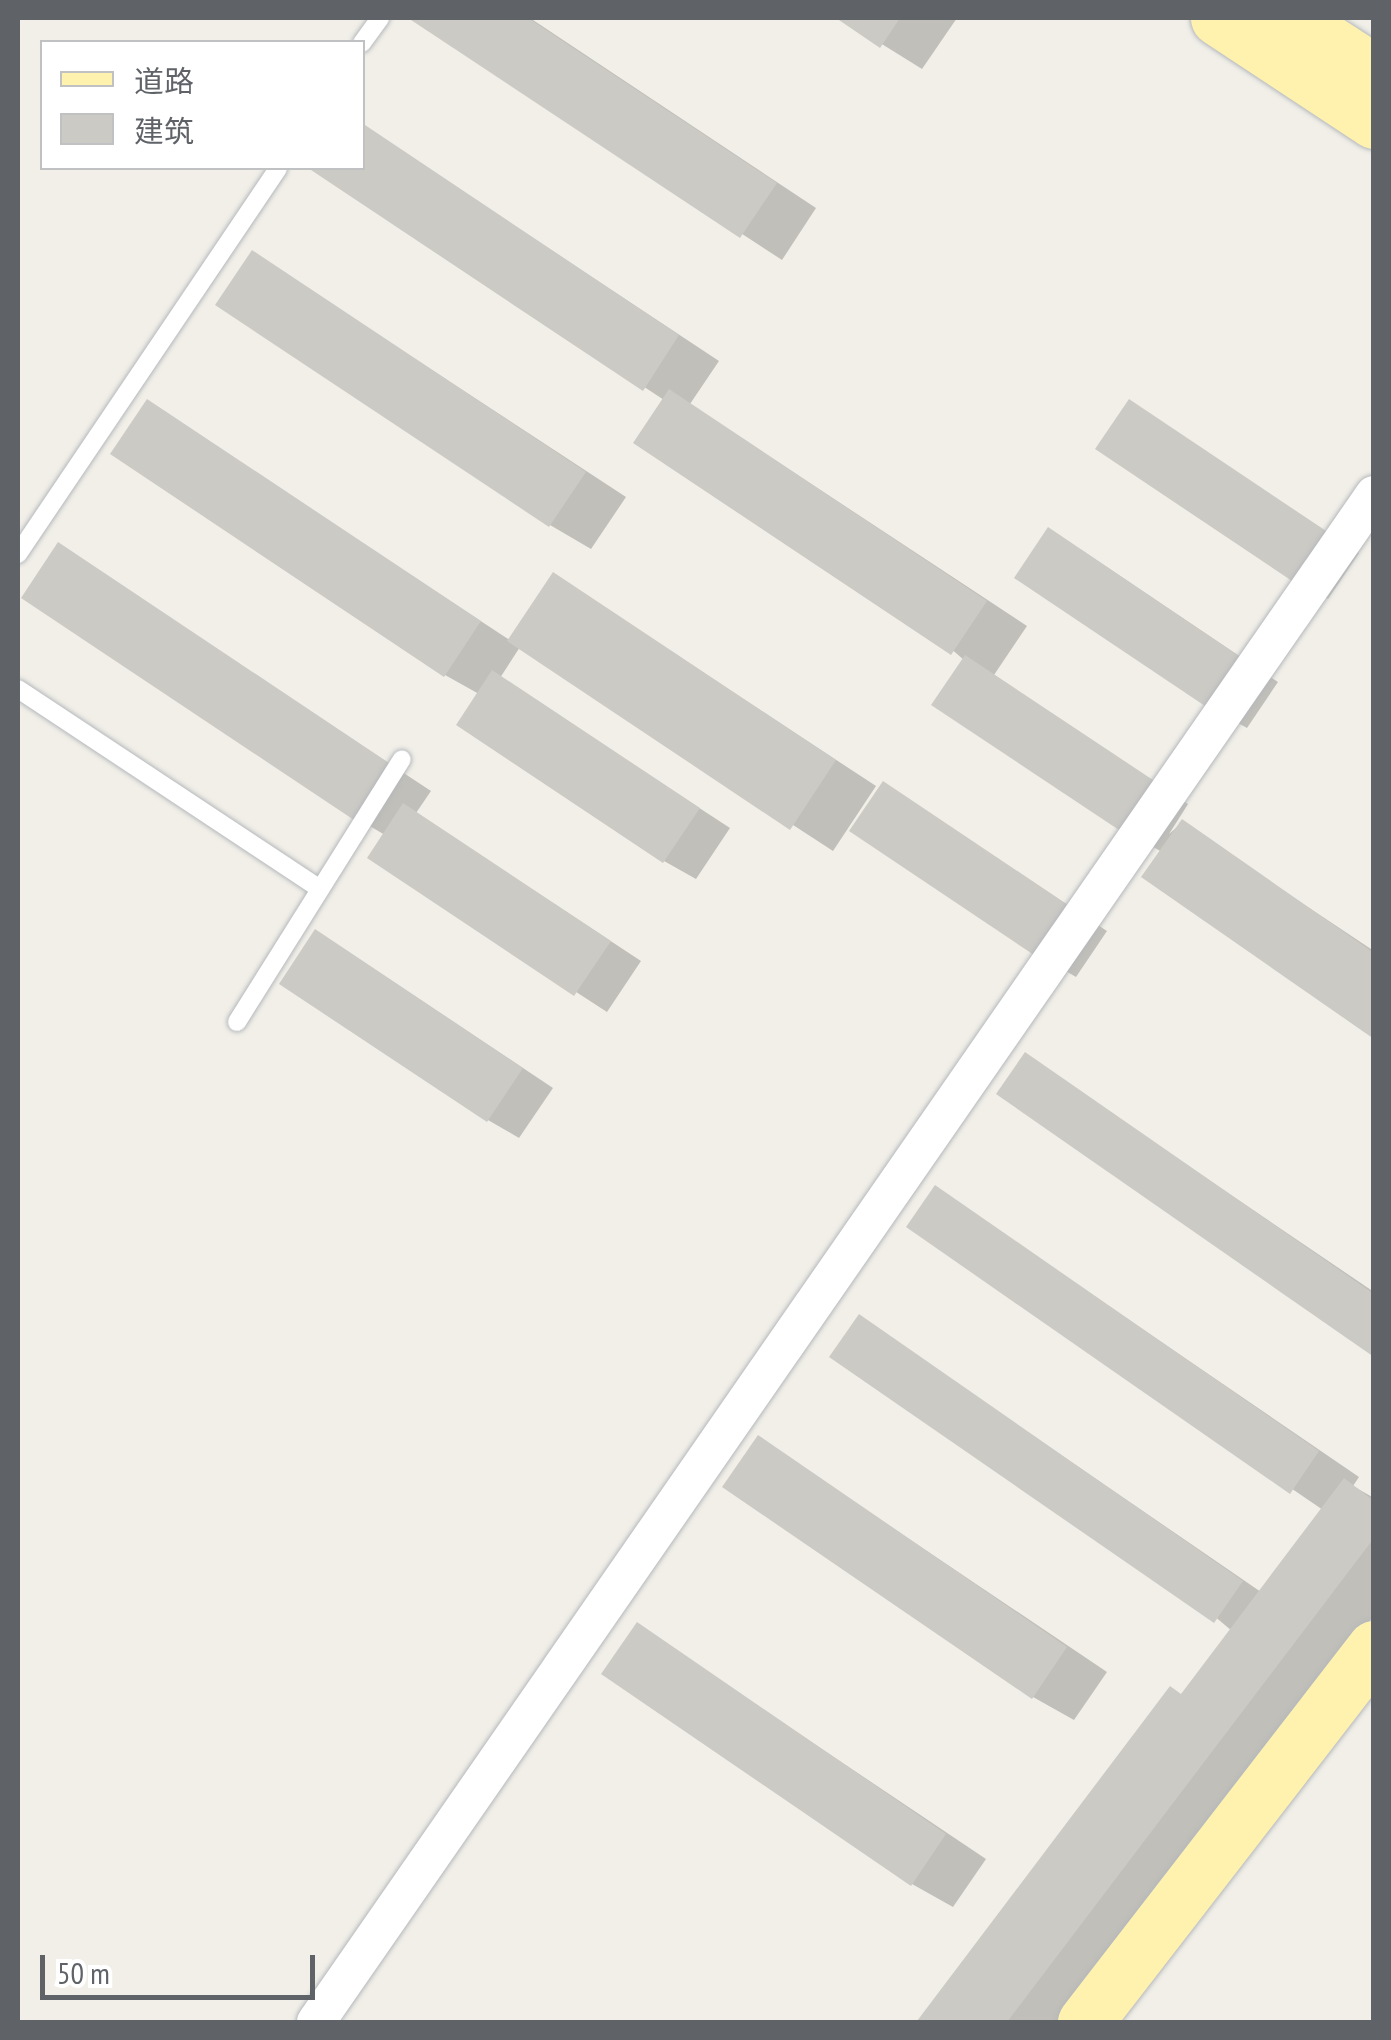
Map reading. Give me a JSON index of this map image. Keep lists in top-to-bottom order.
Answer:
{
  "legend": ["道路", "建筑"],
  "scale_bar": "50 m"
}
